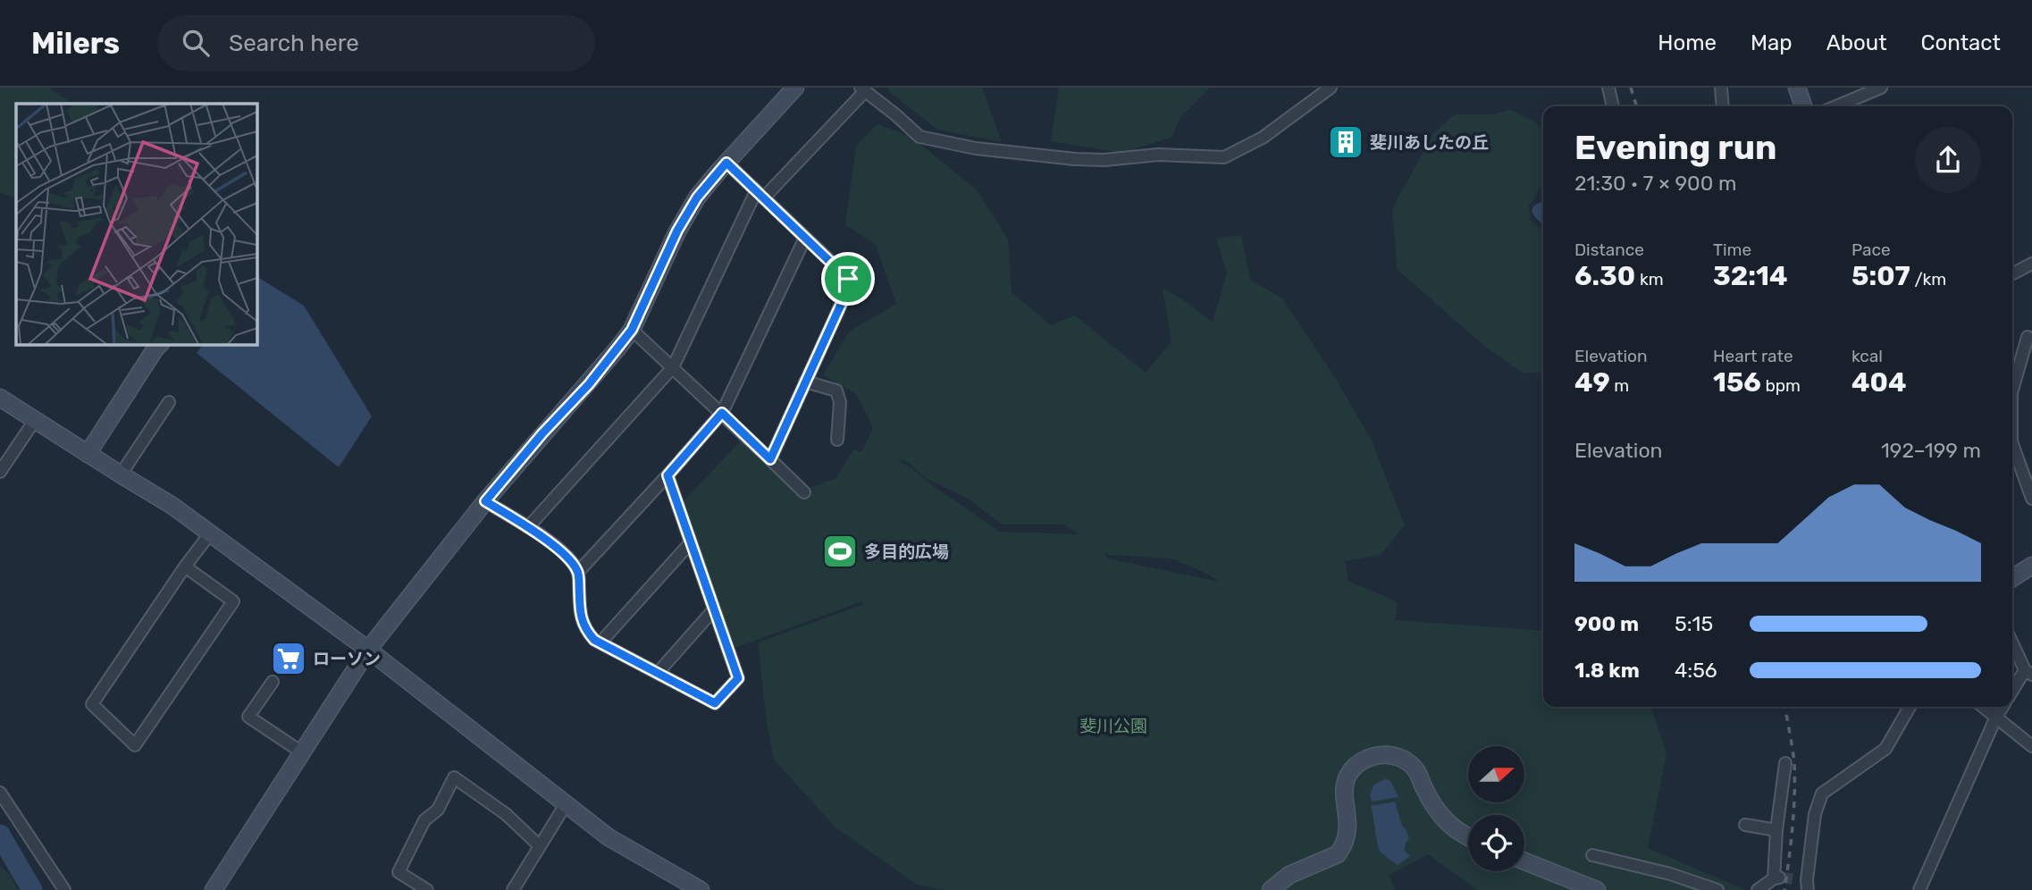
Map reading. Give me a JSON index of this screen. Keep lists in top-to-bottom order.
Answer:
{
  "parks": ["斐川公園"],
  "places": {
    "building": ["斐川あしたの丘"],
    "sports": ["多目的広場"],
    "supermarket": ["ローソン"]
  },
  "north": "right",
  "page": {
    "header": "Milers",
    "search": "Search here",
    "nav": [
      "Home",
      "Map",
      "About",
      "Contact"
    ],
    "heading": ["Evening run", "21:30 · 7 × 900 m"],
    "stats": [
      ["Distance", "6.30 km"],
      ["Time", "32:14"],
      ["Pace", "5:07 /km"],
      ["Elevation", "49 m"],
      ["Heart rate", "156 bpm"],
      ["kcal", "404"]
    ],
    "chart": ["Elevation", "192–199 m"],
    "list": [
      {
        "name": "900 m",
        "note": "5:15"
      },
      {
        "name": "1.8 km",
        "note": "4:56"
      }
    ]
  }
}
